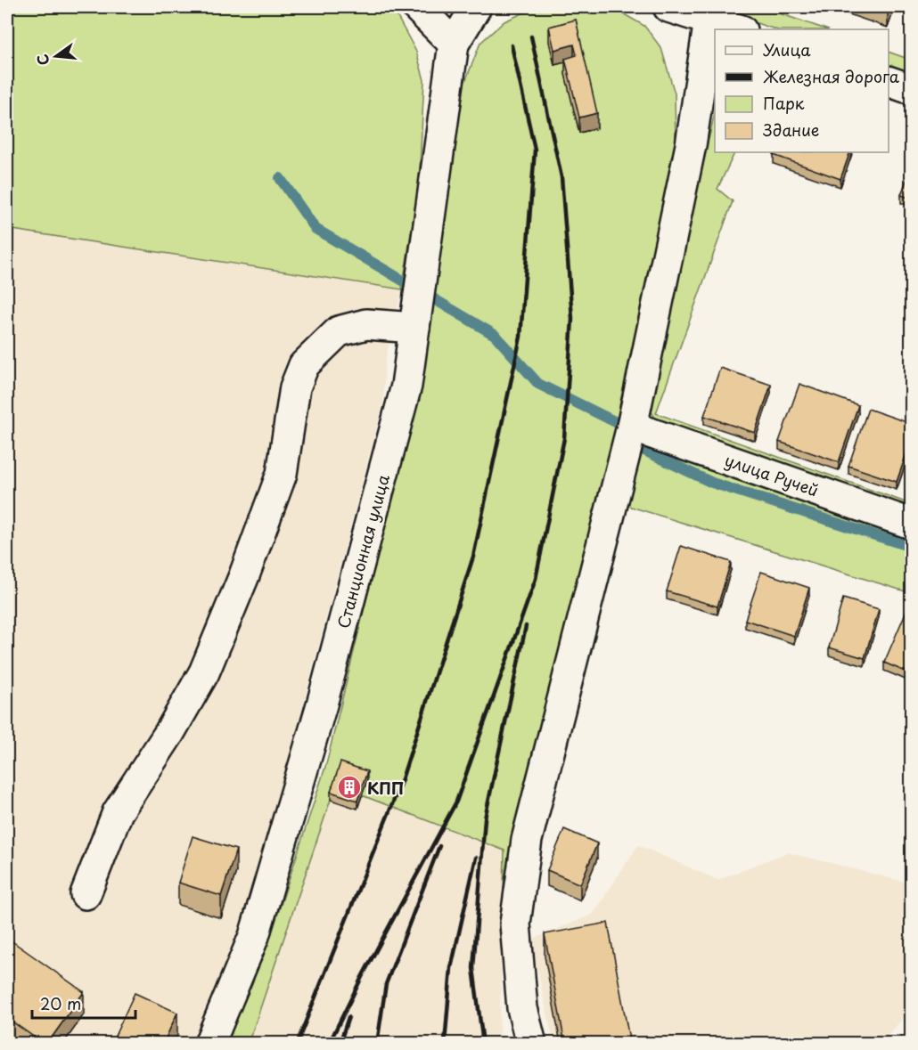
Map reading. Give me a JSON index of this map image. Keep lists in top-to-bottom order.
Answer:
{
  "streets": {
    "street": ["улица Ручей", "Станционная улица"]
  },
  "places": {
    "building": ["КПП"]
  },
  "legend": [
    "Улица",
    "Железная дорога",
    "Парк",
    "Здание"
  ],
  "scale_bar": "20 m",
  "north": "left"
}
